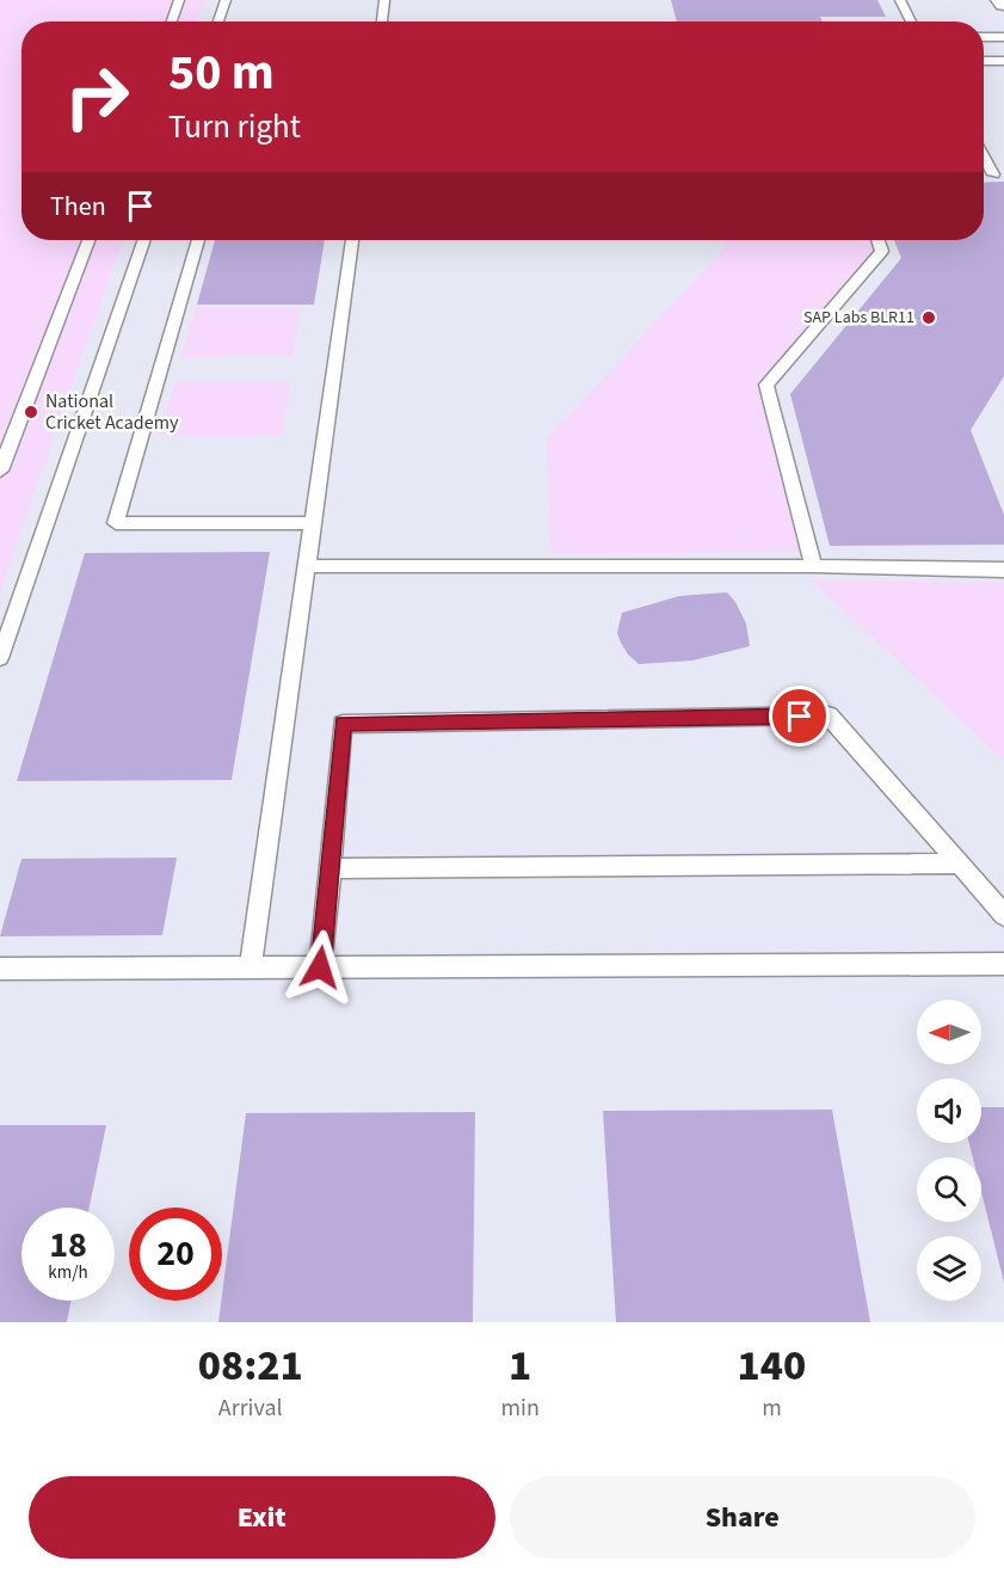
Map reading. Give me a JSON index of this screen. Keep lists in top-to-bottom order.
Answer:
{
  "places": ["SAP Labs BLR11", "National Cricket Academy"],
  "north": "left",
  "page": {
    "turn": ["50 m", "Turn right"],
    "then": "Then",
    "speed": "18 km/h",
    "limit": "20",
    "eta": [
      "08:21",
      "Arrival",
      "1",
      "min",
      "140",
      "m"
    ],
    "buttons": ["Exit", "Share"]
  }
}
